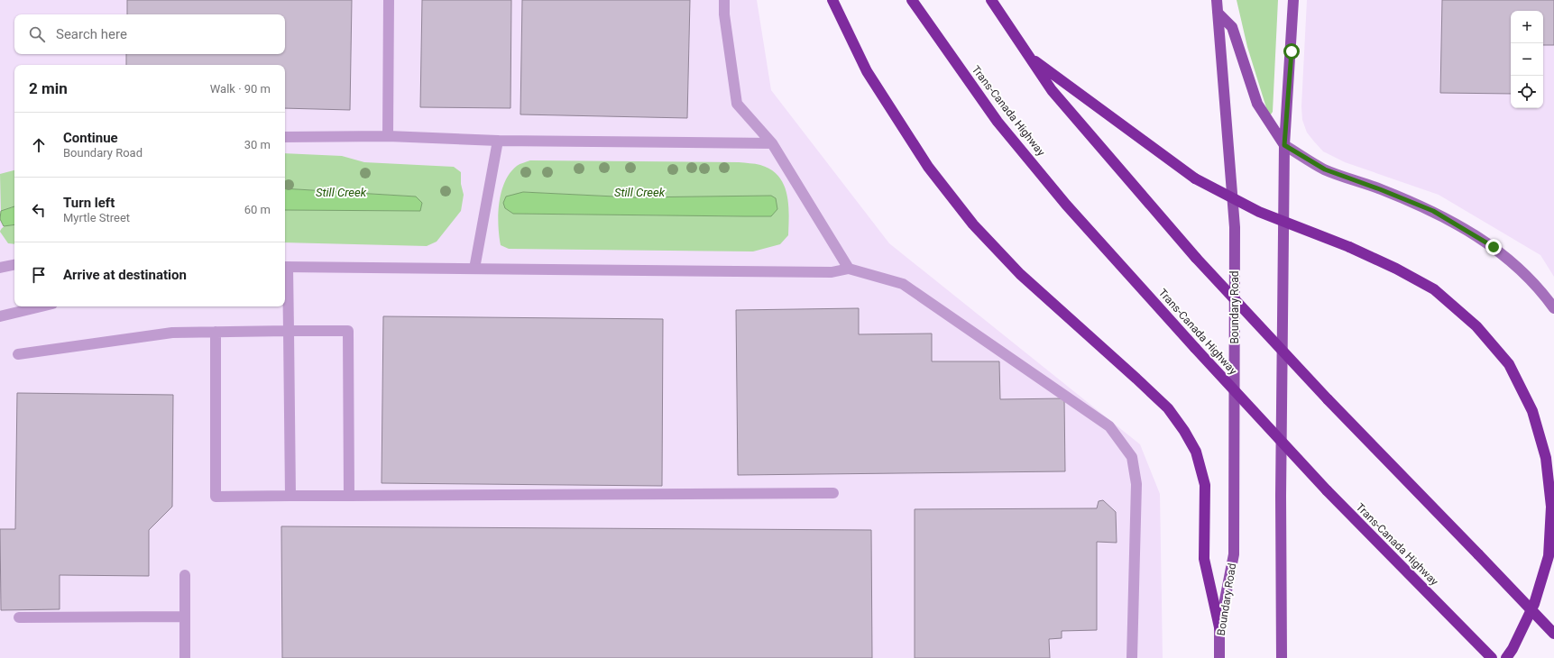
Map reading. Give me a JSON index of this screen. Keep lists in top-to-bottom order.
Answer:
{
  "streets": {
    "highway": ["Trans-Canada Highway"],
    "main road": ["Boundary Road"]
  },
  "water": ["Still Creek"],
  "page": {
    "map_buttons": ["+", "−"],
    "search": "Search here",
    "heading": ["2 min", "Walk · 90 m"],
    "list": [
      ["Continue", "Boundary Road", "30 m"],
      ["Turn left", "Myrtle Street", "60 m"],
      "Arrive at destination"
    ]
  }
}
